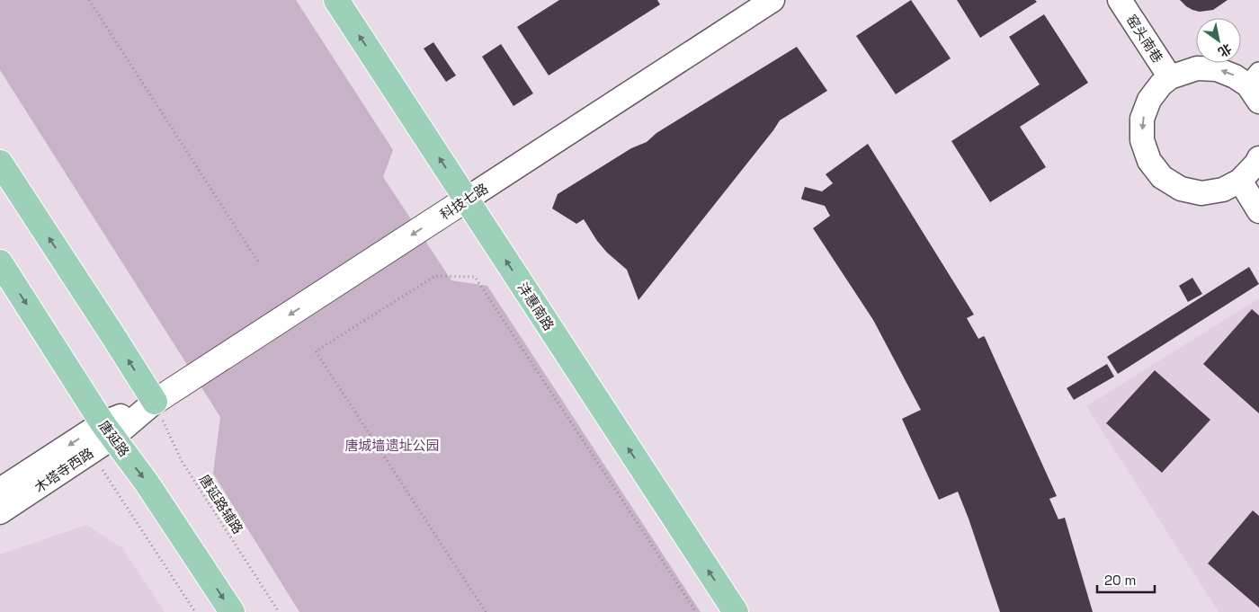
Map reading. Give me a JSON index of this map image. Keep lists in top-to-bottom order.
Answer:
{
  "streets": {
    "main road": ["科技七路", "沣惠南路", "唐延路"],
    "street": ["窑头南巷", "木塔寺西路"],
    "path": ["唐延路辅路"]
  },
  "crossings": [
    ["科技七路", "沣惠南路"],
    ["科技七路", "木塔寺西路"],
    ["科技七路", "唐延路辅路"],
    ["唐延路", "木塔寺西路"],
    ["木塔寺西路", "唐延路辅路"]
  ],
  "one_way": ["科技七路", "沣惠南路"],
  "parks": ["唐城墙遗址公园"],
  "scale_bar": "20 m",
  "north": "bottom right"
}
